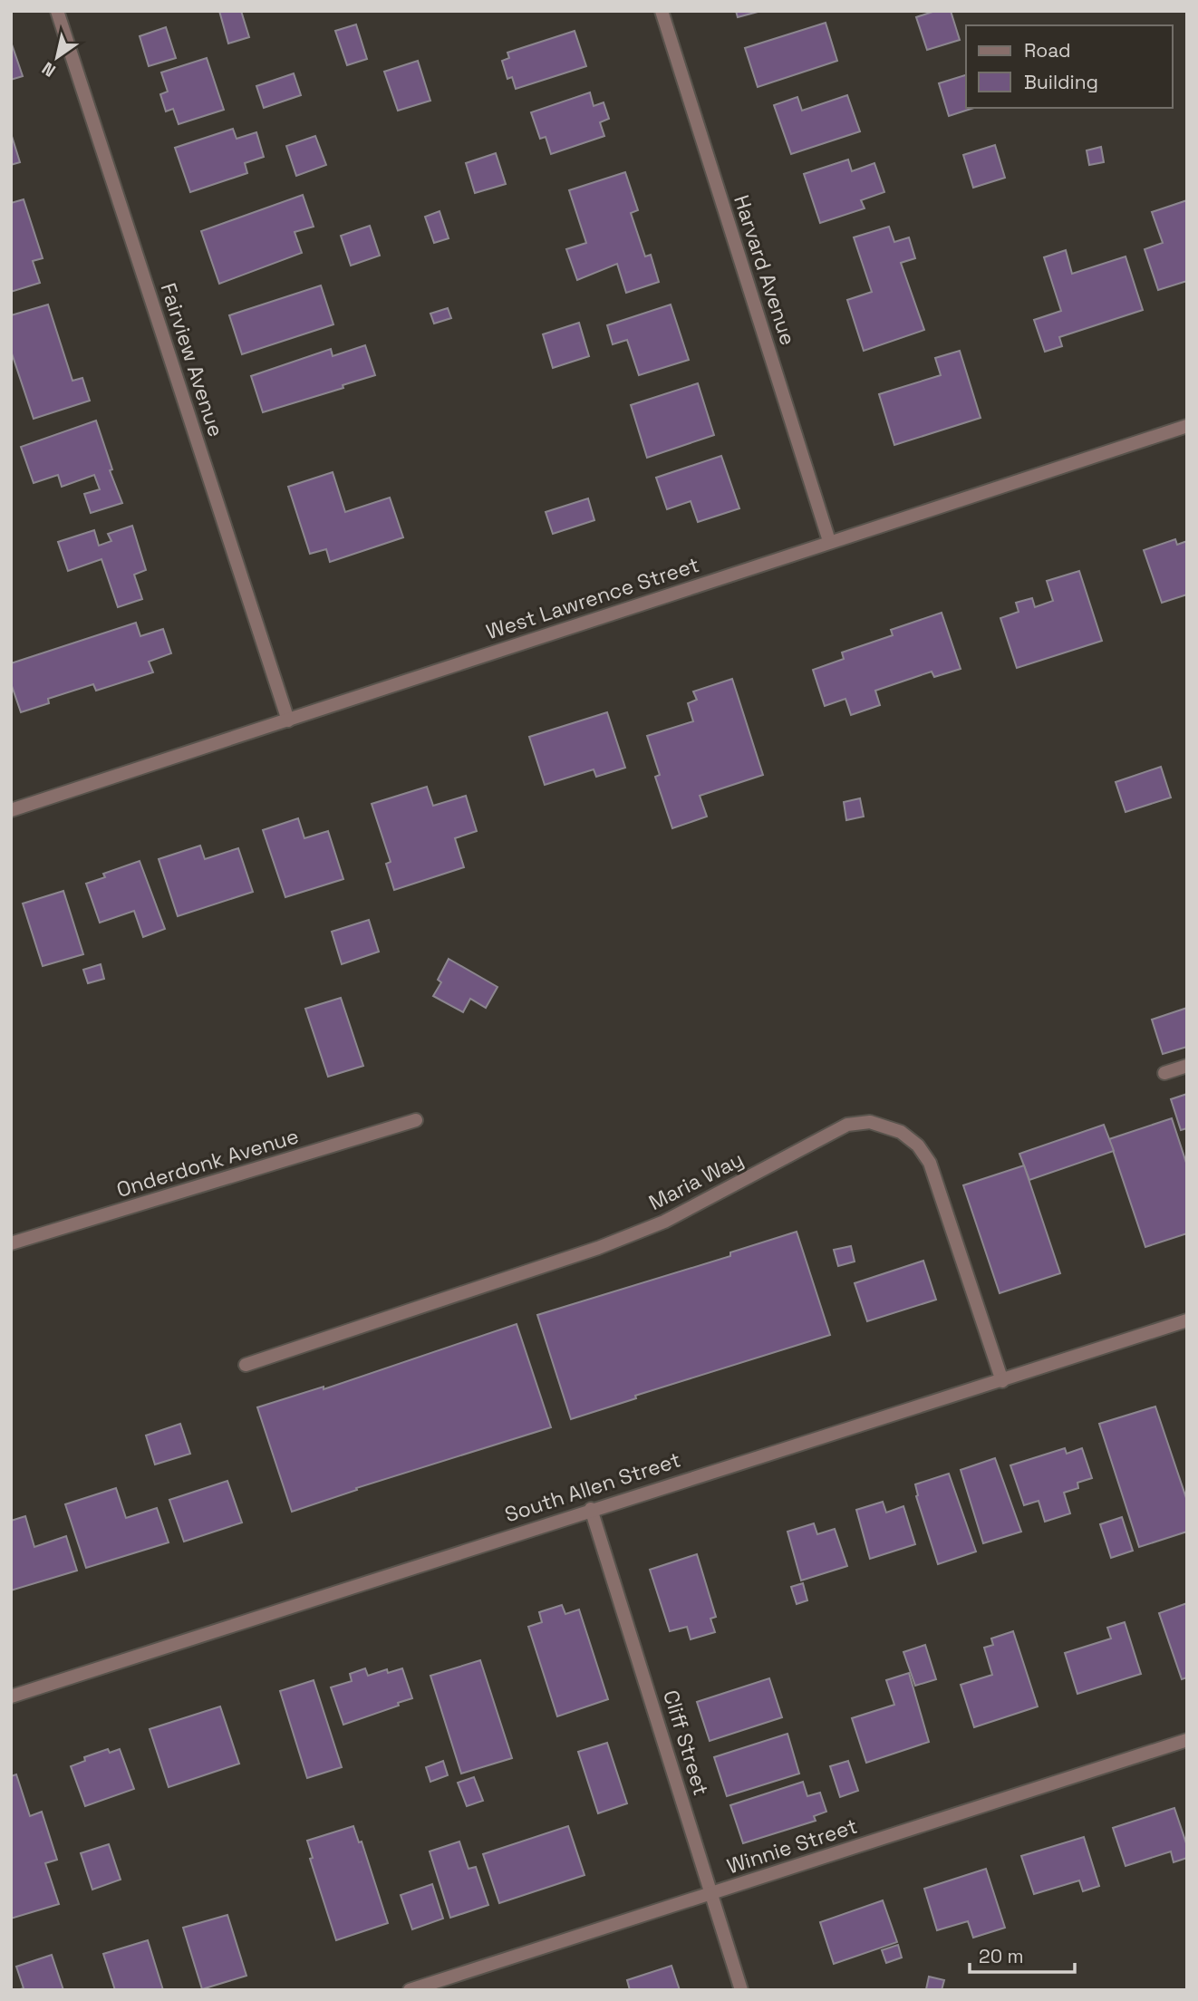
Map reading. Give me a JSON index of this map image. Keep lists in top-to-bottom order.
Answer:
{
  "streets": {
    "street": [
      "Harvard Avenue",
      "Fairview Avenue",
      "West Lawrence Street",
      "Onderdonk Avenue",
      "Maria Way",
      "South Allen Street",
      "Cliff Street",
      "Winnie Street"
    ]
  },
  "crossings": [
    ["Harvard Avenue", "West Lawrence Street"],
    ["Fairview Avenue", "West Lawrence Street"],
    ["Maria Way", "South Allen Street"],
    ["South Allen Street", "Cliff Street"],
    ["Cliff Street", "Winnie Street"]
  ],
  "legend": ["Road", "Building"],
  "scale_bar": "20 m",
  "north": "bottom left"
}
